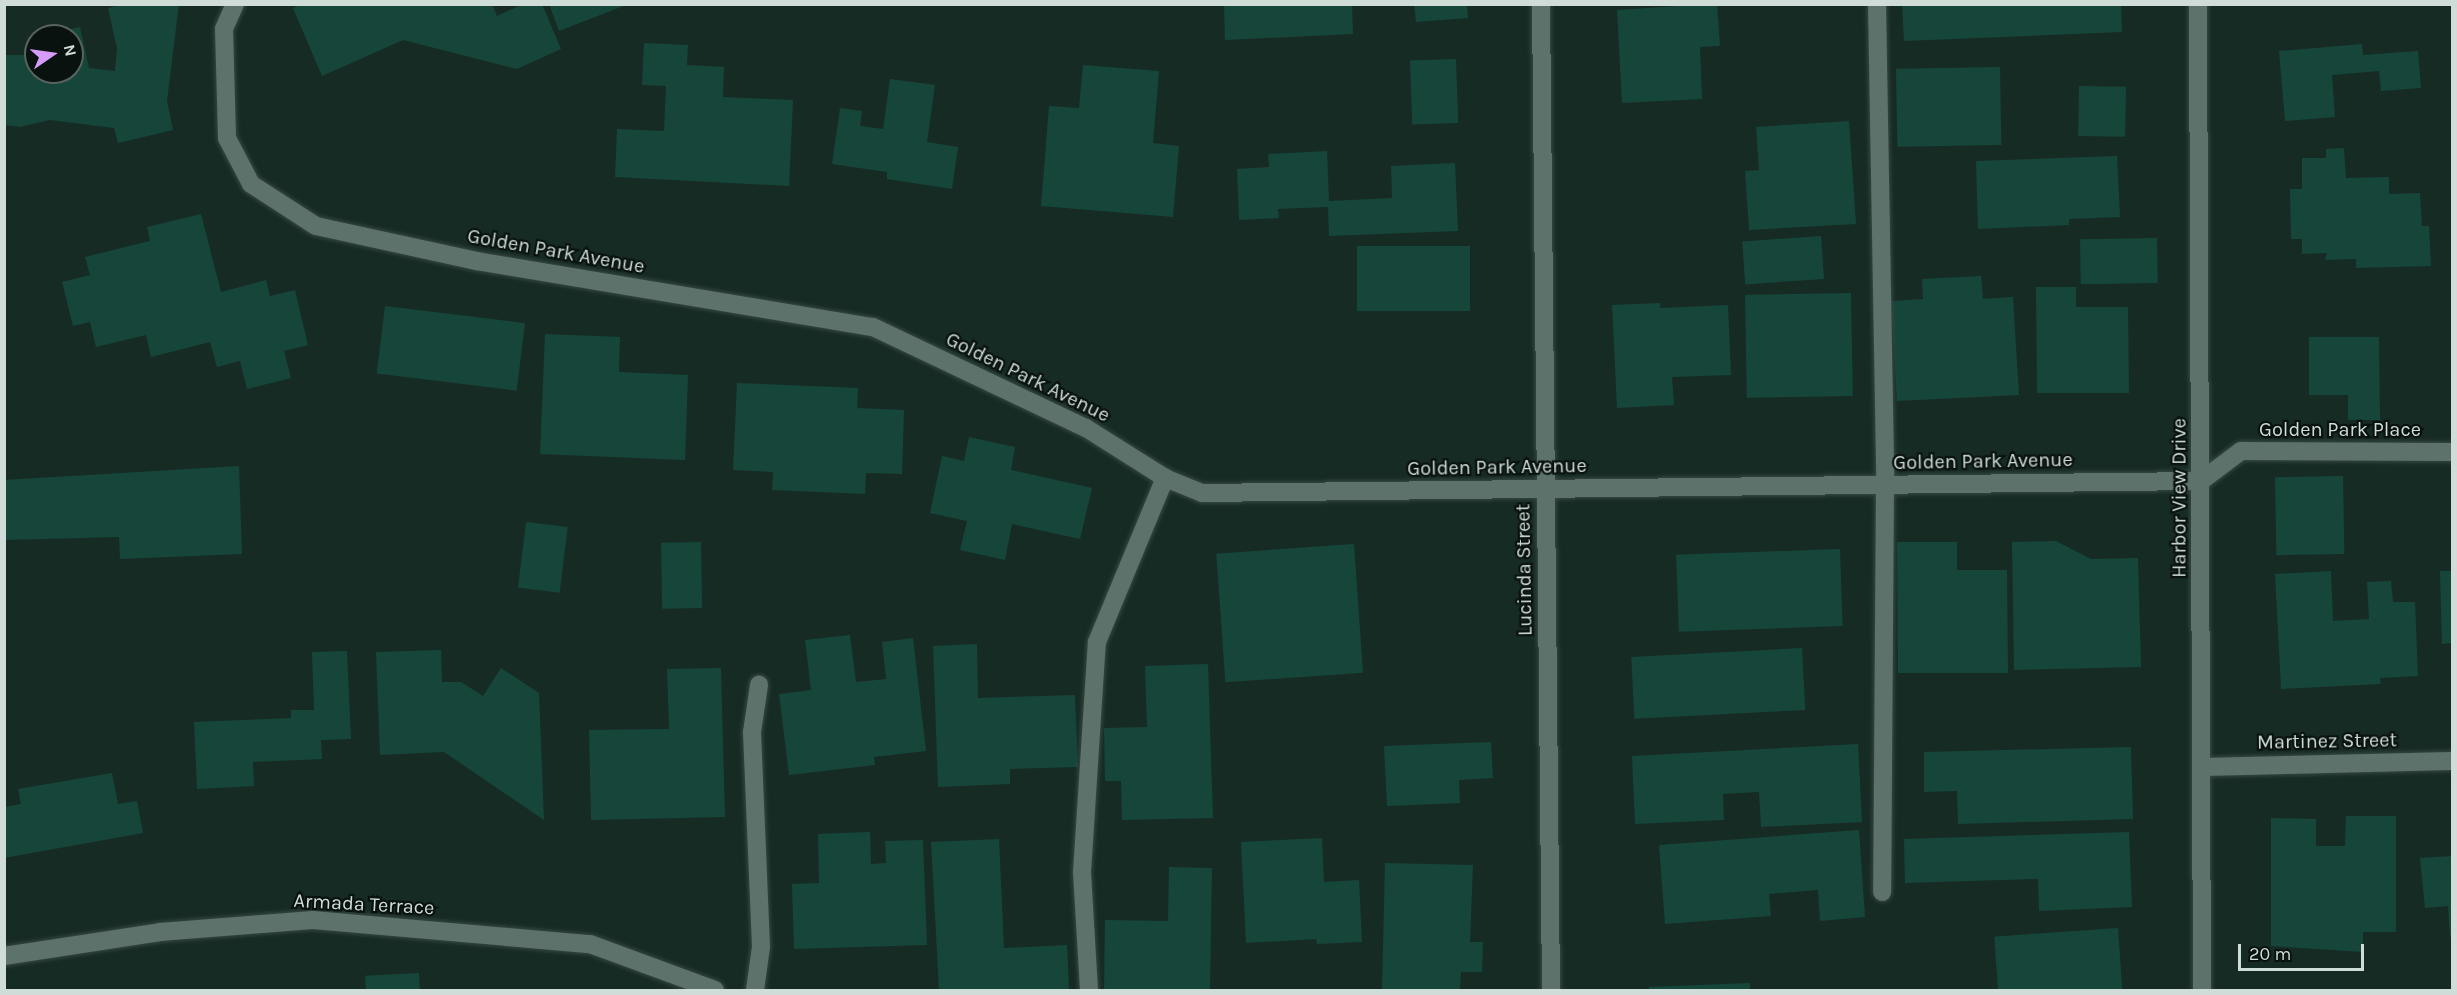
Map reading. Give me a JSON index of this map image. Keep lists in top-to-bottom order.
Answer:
{
  "streets": {
    "street": [
      "Golden Park Avenue",
      "Golden Park Place",
      "Harbor View Drive",
      "Lucinda Street",
      "Martinez Street",
      "Armada Terrace"
    ]
  },
  "crossings": [
    ["Golden Park Avenue", "Golden Park Place"],
    ["Golden Park Avenue", "Harbor View Drive"],
    ["Golden Park Avenue", "Lucinda Street"],
    ["Golden Park Place", "Harbor View Drive"],
    ["Harbor View Drive", "Martinez Street"]
  ],
  "scale_bar": "20 m",
  "north": "right"
}
